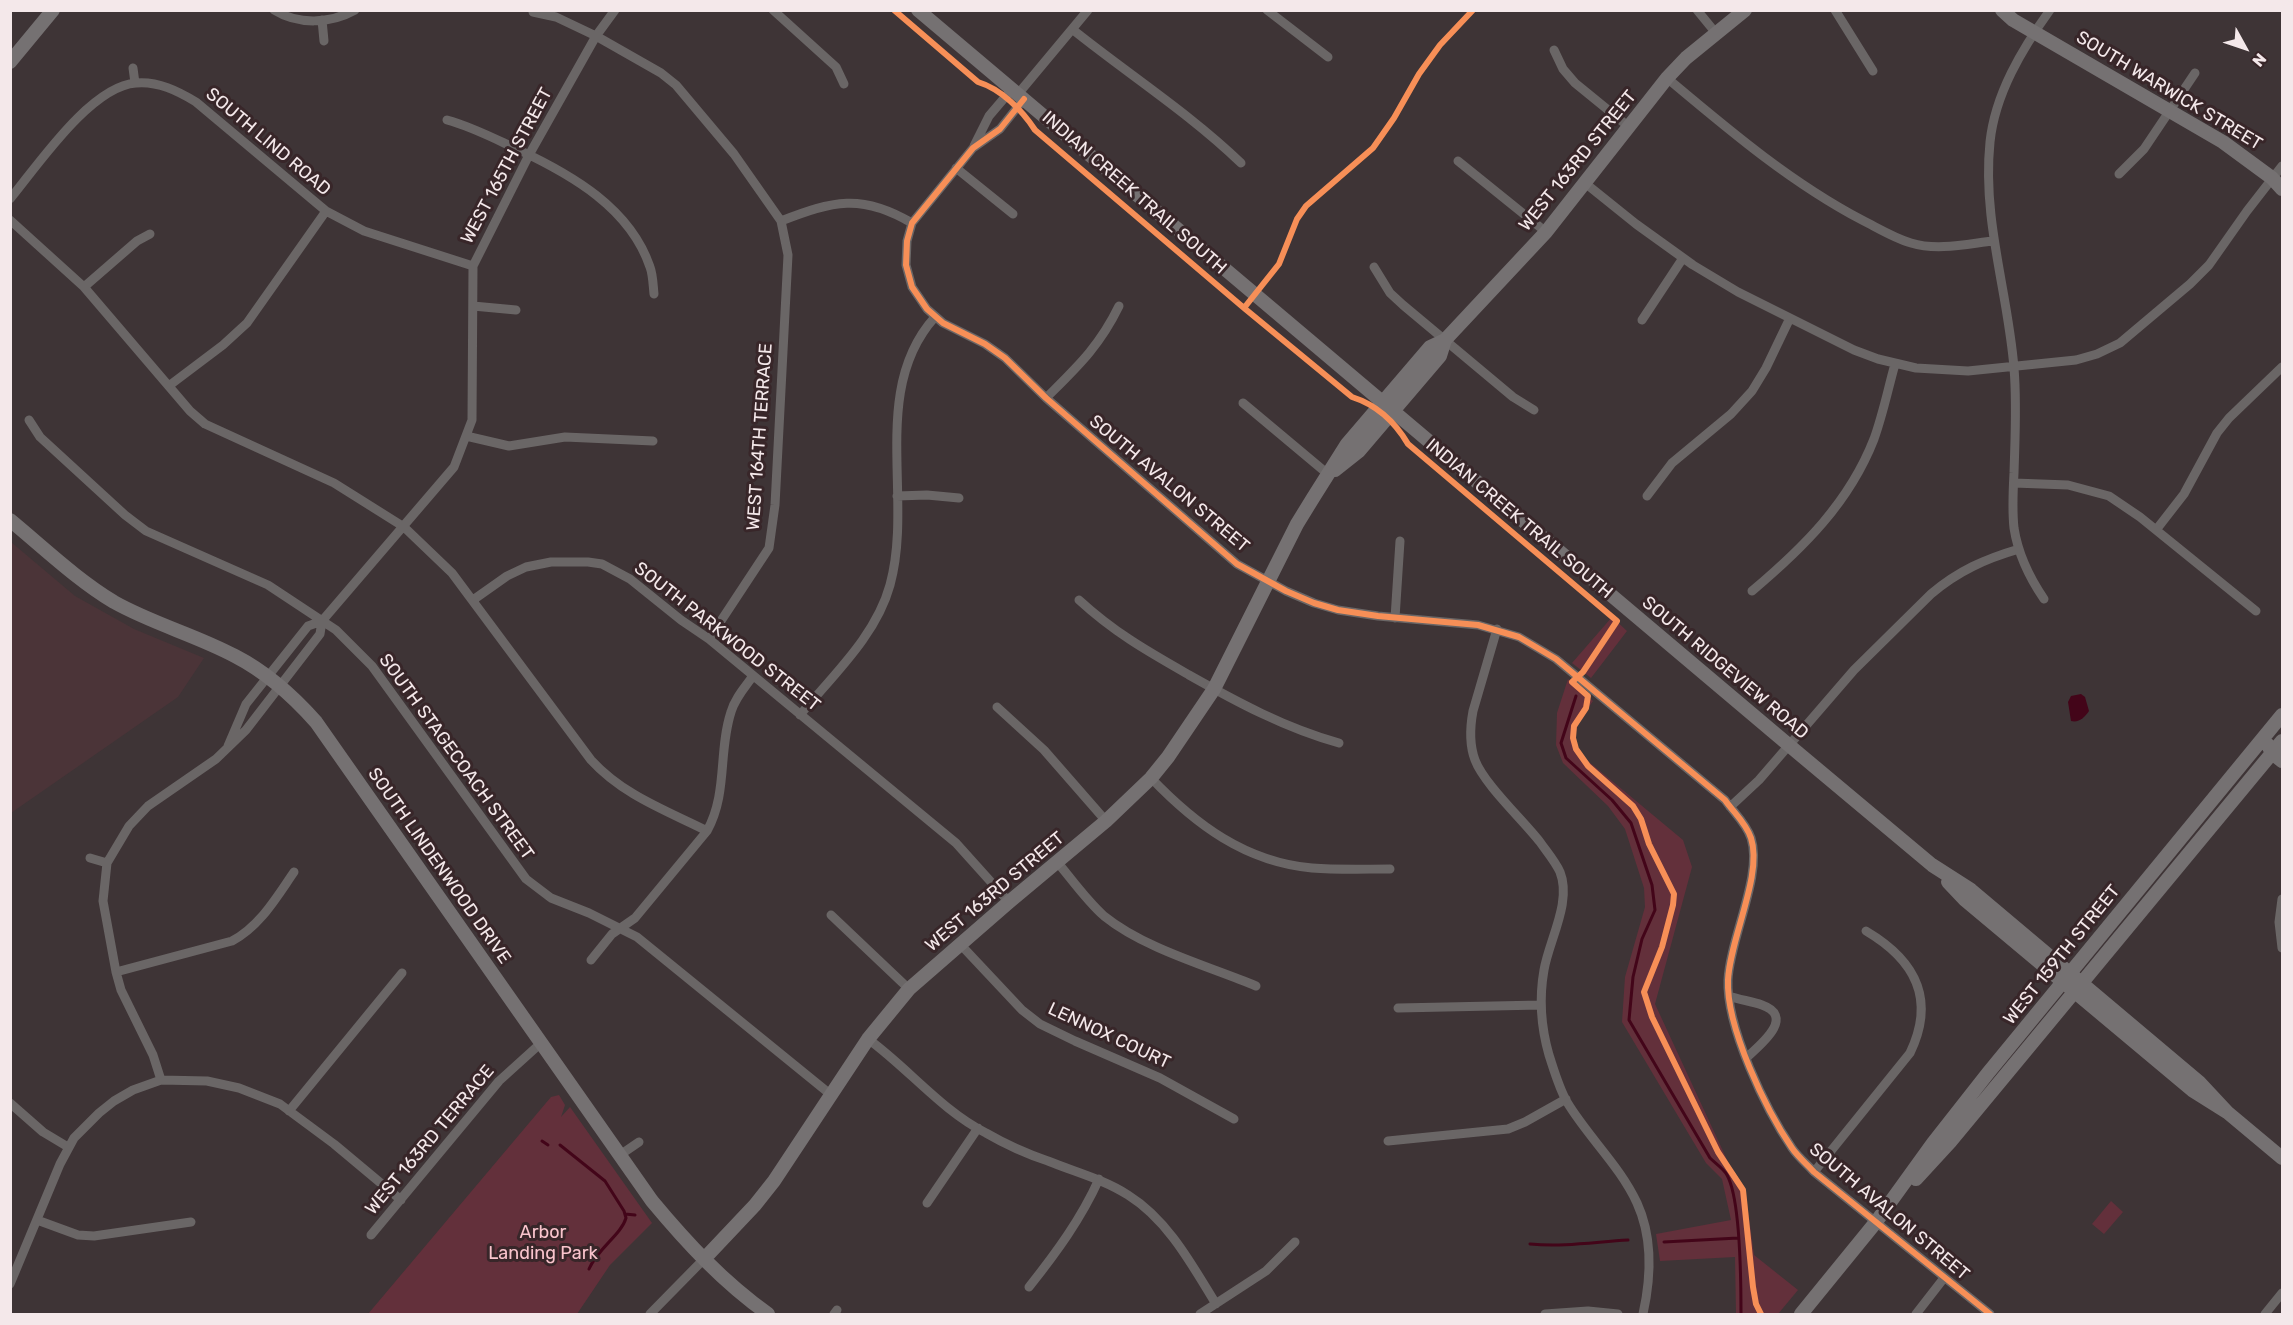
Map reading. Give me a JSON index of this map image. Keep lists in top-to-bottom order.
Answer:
{
  "streets": {
    "street": [
      "SOUTH WARWICK STREET",
      "SOUTH LIND ROAD",
      "WEST 163RD STREET",
      "WEST 165TH STREET",
      "WEST 164TH TERRACE",
      "SOUTH AVALON STREET",
      "SOUTH PARKWOOD STREET",
      "SOUTH RIDGEVIEW ROAD",
      "SOUTH STAGECOACH STREET",
      "SOUTH LINDENWOOD DRIVE",
      "WEST 159TH STREET",
      "LENNOX COURT",
      "WEST 163RD TERRACE"
    ],
    "cycle path": ["INDIAN CREEK TRAIL SOUTH"]
  },
  "crossings": [
    ["SOUTH LIND ROAD", "WEST 165TH STREET"],
    ["WEST 163RD STREET", "SOUTH AVALON STREET"],
    ["WEST 163RD STREET", "SOUTH PARKWOOD STREET"],
    ["WEST 163RD STREET", "SOUTH RIDGEVIEW ROAD"],
    ["WEST 163RD STREET", "SOUTH STAGECOACH STREET"],
    ["WEST 163RD STREET", "SOUTH LINDENWOOD DRIVE"],
    ["WEST 163RD STREET", "LENNOX COURT"],
    ["WEST 165TH STREET", "SOUTH STAGECOACH STREET"],
    ["WEST 165TH STREET", "SOUTH LINDENWOOD DRIVE"],
    ["WEST 164TH TERRACE", "SOUTH PARKWOOD STREET"],
    ["SOUTH AVALON STREET", "WEST 159TH STREET"],
    ["SOUTH RIDGEVIEW ROAD", "WEST 159TH STREET"],
    ["SOUTH LINDENWOOD DRIVE", "WEST 163RD TERRACE"]
  ],
  "parks": ["Arbor Landing Park"],
  "north": "bottom right"
}
